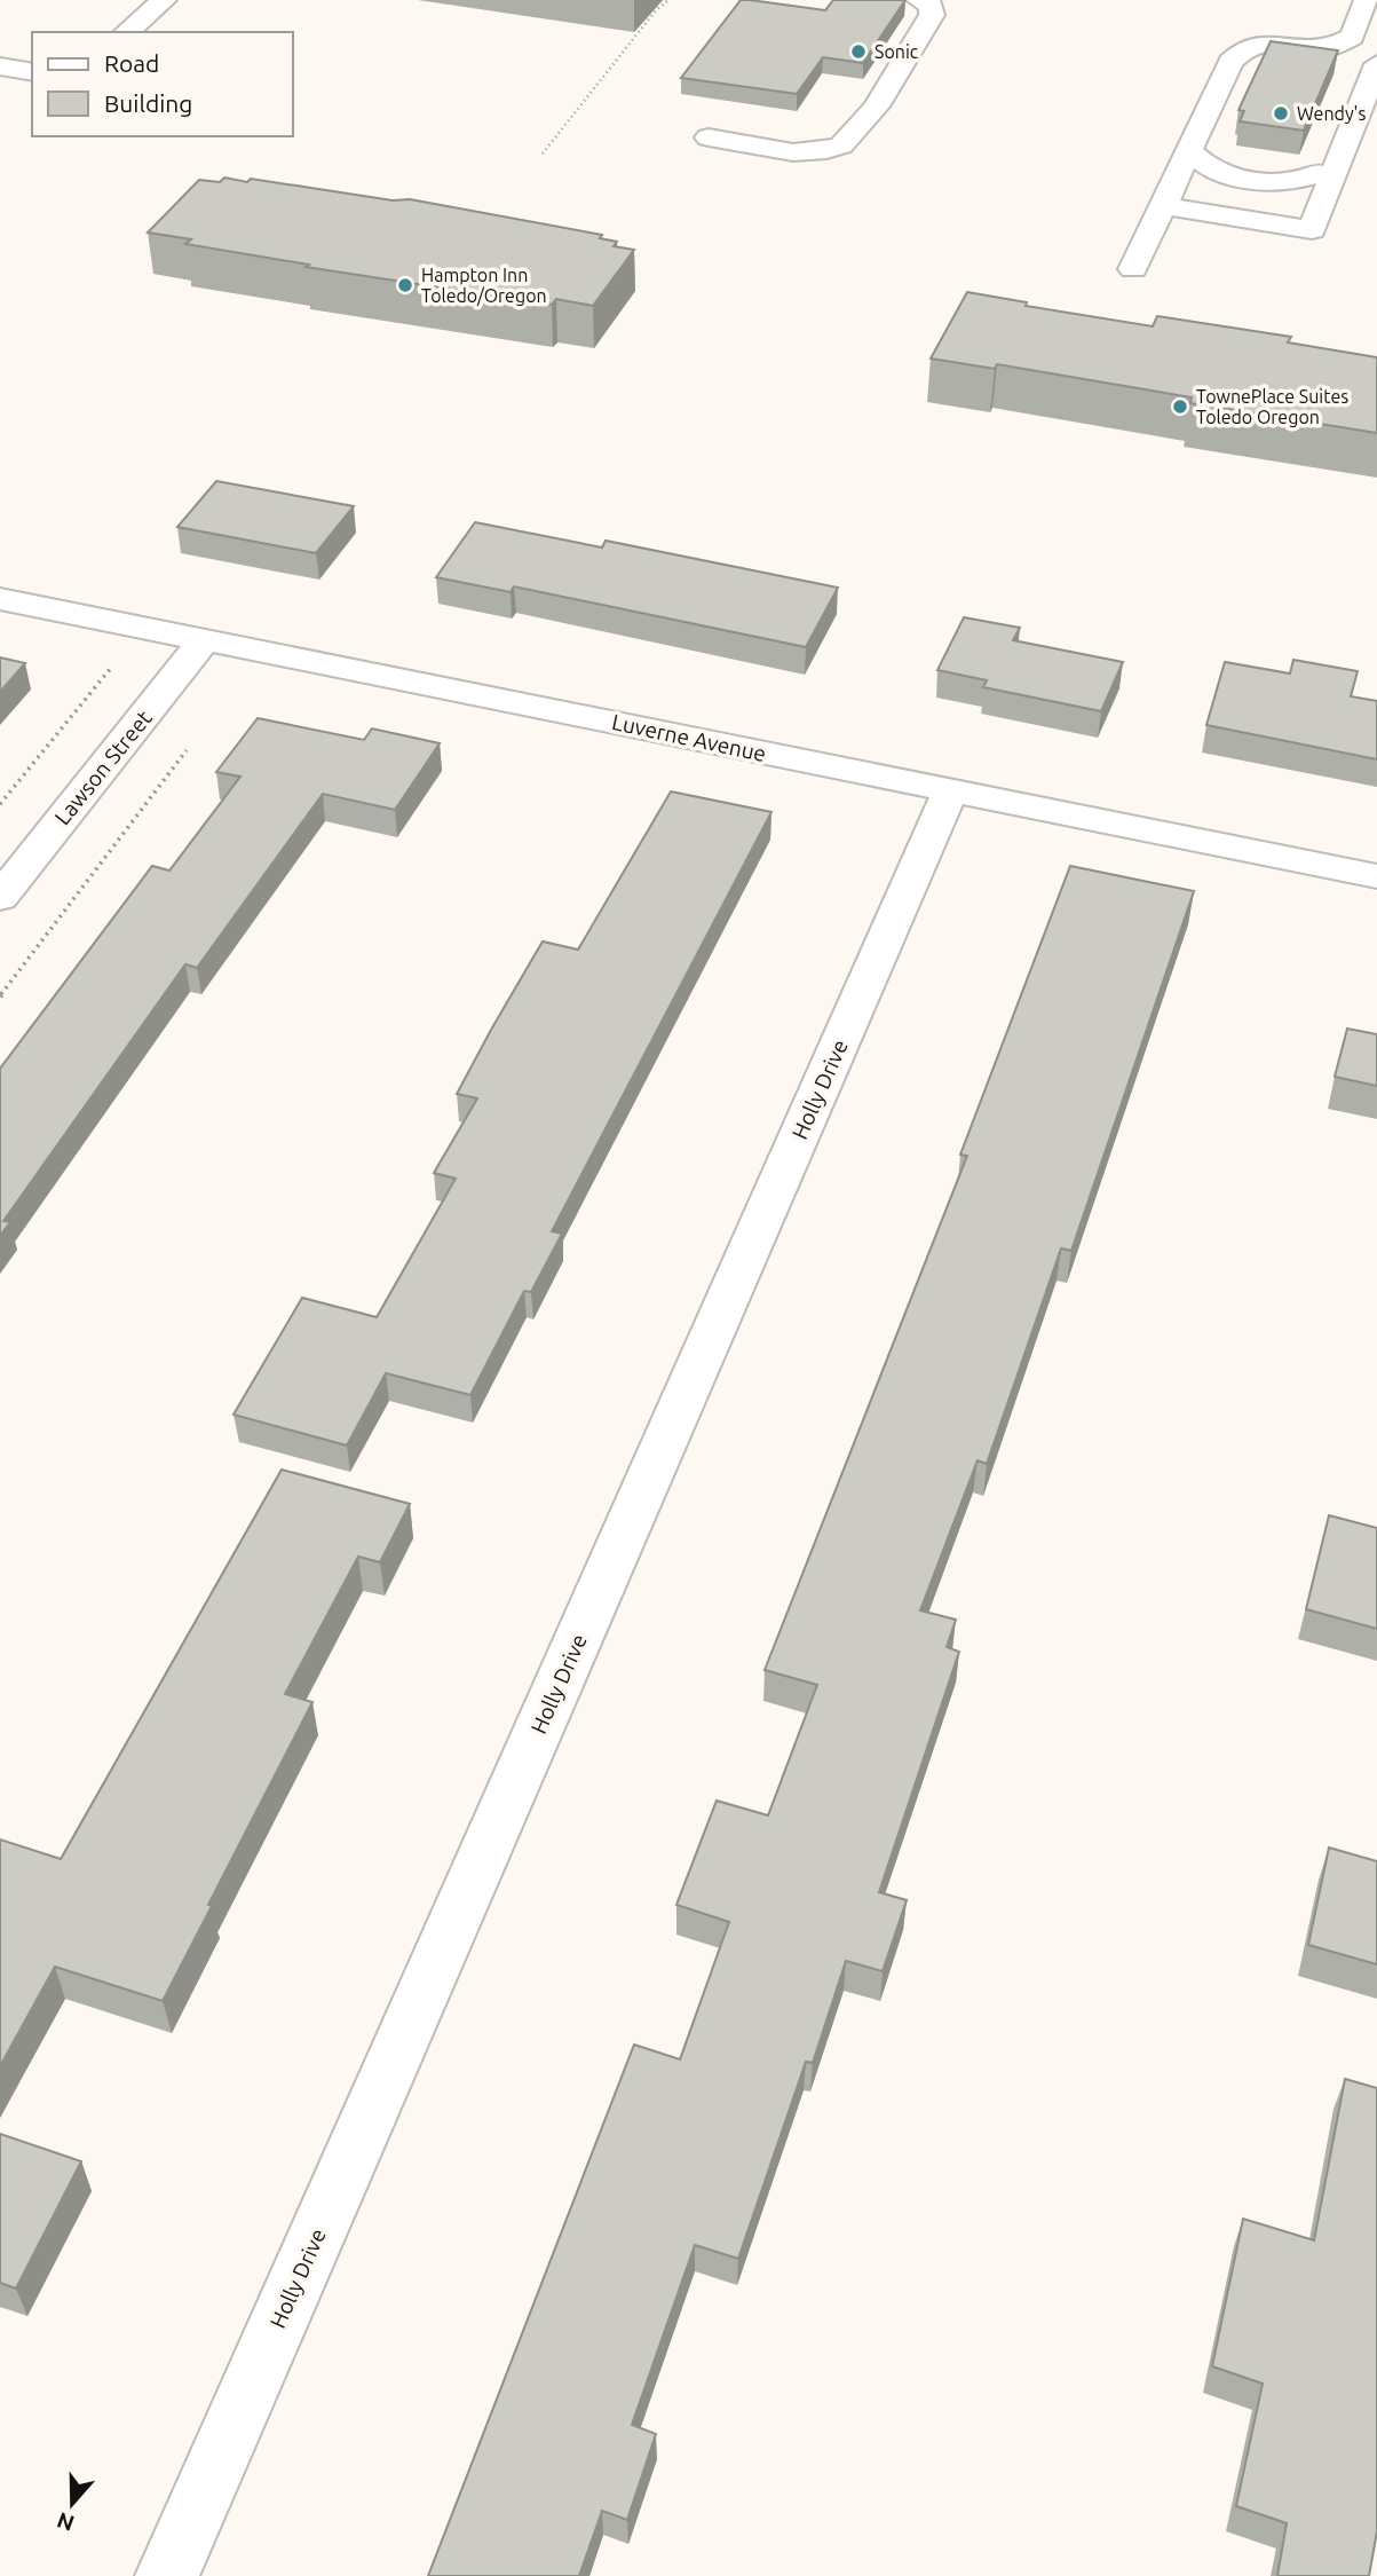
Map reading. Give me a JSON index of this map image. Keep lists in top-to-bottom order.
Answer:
{
  "streets": {
    "street": ["Luverne Avenue", "Lawson Street", "Holly Drive"]
  },
  "crossings": [
    ["Luverne Avenue", "Lawson Street"],
    ["Luverne Avenue", "Holly Drive"]
  ],
  "places": [
    "Sonic",
    "Wendy's",
    "Hampton Inn Toledo/Oregon",
    "TownePlace Suites Toledo Oregon"
  ],
  "legend": ["Road", "Building"],
  "north": "bottom"
}
